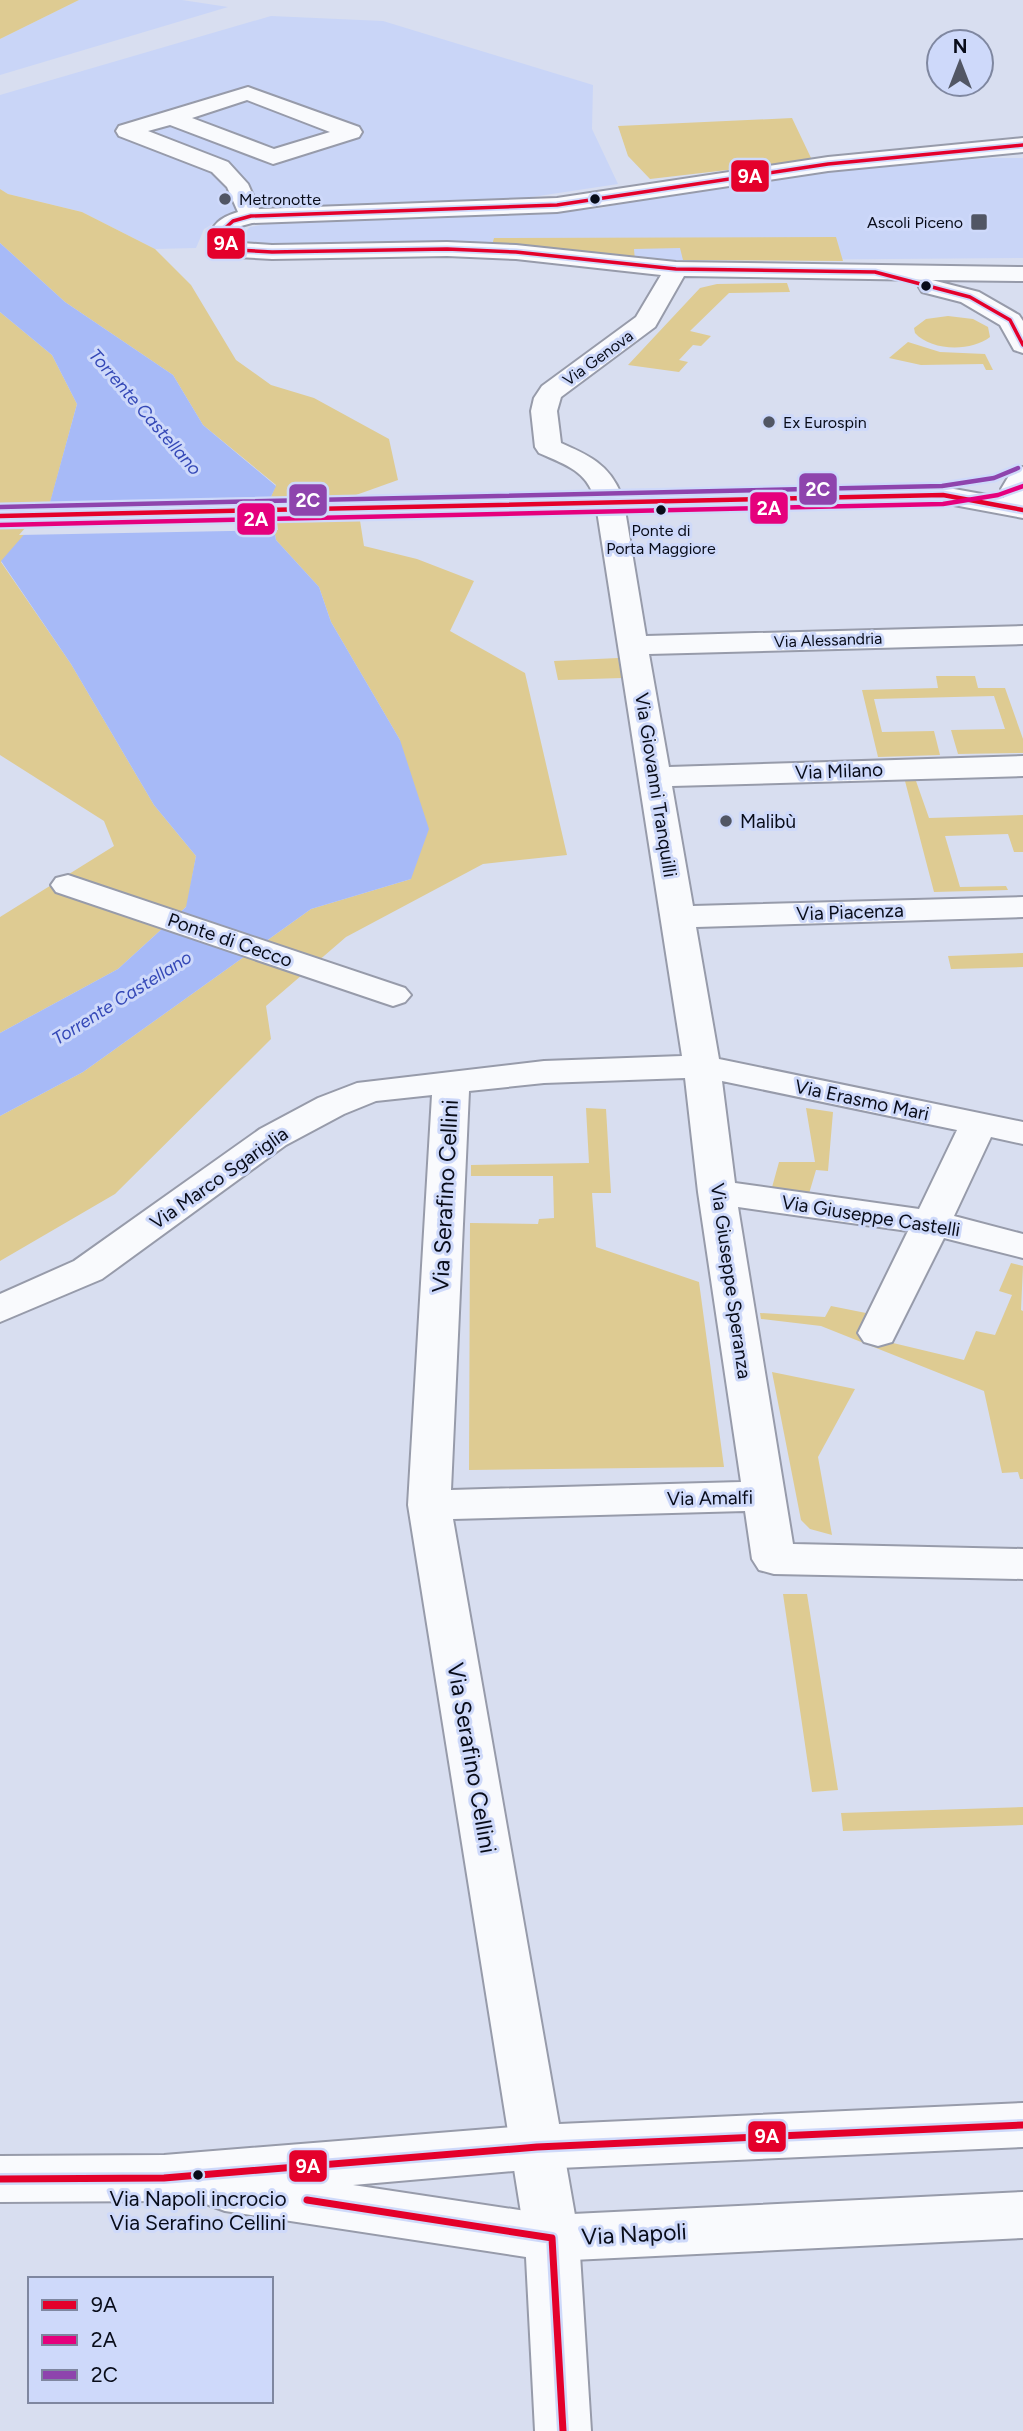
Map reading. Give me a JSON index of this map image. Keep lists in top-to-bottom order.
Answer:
{
  "streets": {
    "street": [
      "Via Genova",
      "Via Alessandria",
      "Via Milano",
      "Via Giovanni Tranquilli",
      "Via Piacenza",
      "Ponte di Cecco",
      "Via Erasmo Mari",
      "Via Marco Sgariglia",
      "Via Serafino Cellini",
      "Via Giuseppe Castelli",
      "Via Giuseppe Speranza",
      "Via Amalfi",
      "Via Napoli"
    ]
  },
  "crossings": [
    ["Via Genova", "Via Giovanni Tranquilli"],
    ["Via Alessandria", "Via Giovanni Tranquilli"],
    ["Via Milano", "Via Giovanni Tranquilli"],
    ["Via Giovanni Tranquilli", "Via Piacenza"],
    ["Via Giovanni Tranquilli", "Via Erasmo Mari"],
    ["Via Giovanni Tranquilli", "Via Giuseppe Speranza"],
    ["Via Erasmo Mari", "Via Marco Sgariglia"],
    ["Via Erasmo Mari", "Via Serafino Cellini"],
    ["Via Erasmo Mari", "Via Giuseppe Speranza"],
    ["Via Marco Sgariglia", "Via Serafino Cellini"],
    ["Via Serafino Cellini", "Via Amalfi"],
    ["Via Serafino Cellini", "Via Napoli"],
    ["Via Giuseppe Castelli", "Via Giuseppe Speranza"],
    ["Via Giuseppe Speranza", "Via Amalfi"]
  ],
  "water": ["Torrente Castellano"],
  "places": {
    "other": [
      "Metronotte",
      "Ex Eurospin",
      "Ponte di Porta Maggiore",
      "Malibù",
      "Via Napoli incrocio Via Serafino Cellini"
    ],
    "transit": ["Ascoli Piceno"]
  },
  "lines": ["transit line 9A", "transit line 2C", "transit line 2A"],
  "legend": ["9A", "2A", "2C"],
  "north": "top"
}
